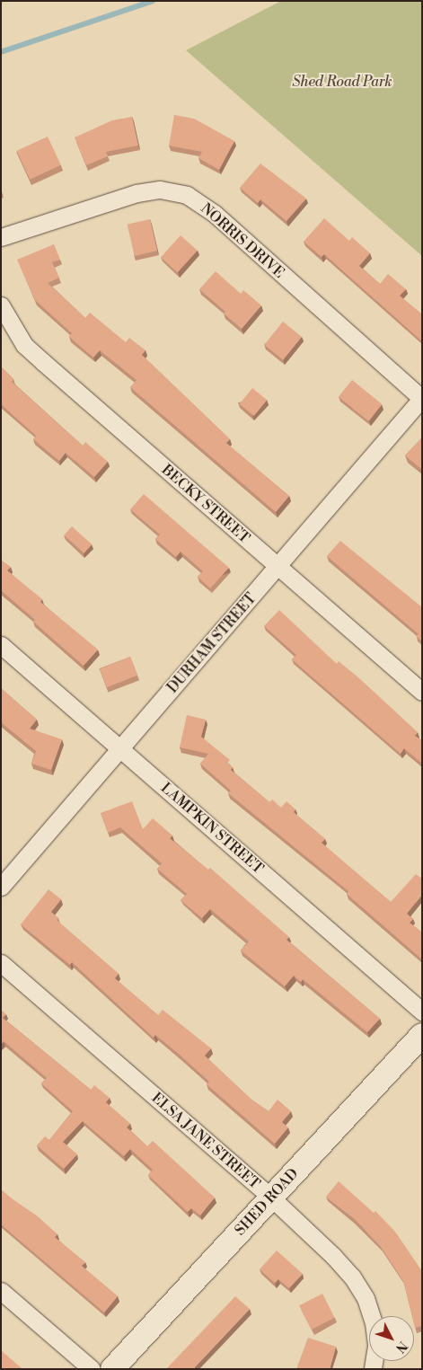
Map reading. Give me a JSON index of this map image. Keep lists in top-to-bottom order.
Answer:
{
  "streets": {
    "street": [
      "NORRIS DRIVE",
      "BECKY STREET",
      "DURHAM STREET",
      "LAMPKIN STREET",
      "ELSA JANE STREET",
      "SHED ROAD"
    ]
  },
  "crossings": [
    ["NORRIS DRIVE", "DURHAM STREET"],
    ["BECKY STREET", "DURHAM STREET"],
    ["DURHAM STREET", "LAMPKIN STREET"],
    ["ELSA JANE STREET", "SHED ROAD"]
  ],
  "parks": ["Shed Road Park"],
  "north": "bottom right"
}
